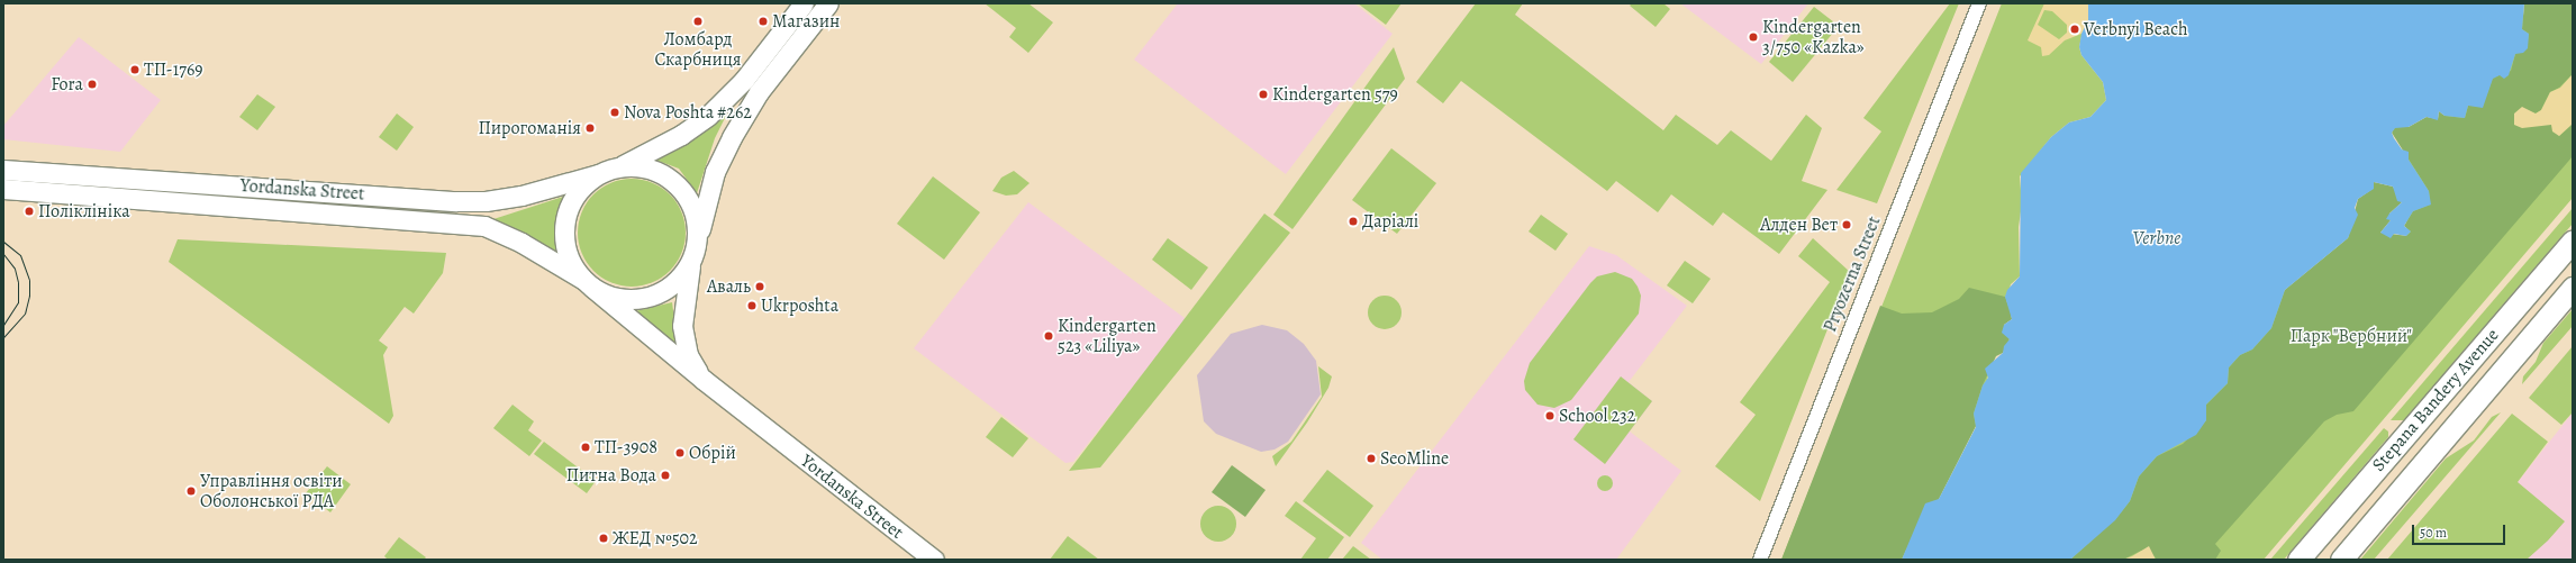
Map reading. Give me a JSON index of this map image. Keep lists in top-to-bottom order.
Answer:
{
  "streets": {
    "main road": ["Yordanska Street", "Stepana Bandery Avenue"],
    "street": ["Pryozerna Street"]
  },
  "water": ["Verbne"],
  "parks": ["Парк \"Вербний\""],
  "places": [
    "Ломбард Скарбниця",
    "Магазин",
    "Verbnyi Beach",
    "Kindergarten 3/750 «Kazka»",
    "ТП-1769",
    "Fora",
    "Kindergarten 579",
    "Nova Poshta #262",
    "Пирогоманія",
    "Поліклініка",
    "Даріалі",
    "Алден Вет",
    "Аваль",
    "Ukrposhta",
    "Kindergarten 523 «Liliya»",
    "School 232",
    "ТП-3908",
    "Обрій",
    "SeoMline",
    "Питна Вода",
    "Управління освіти Оболонської РДА",
    "ЖЕД №502"
  ],
  "scale_bar": "50 m"
}
